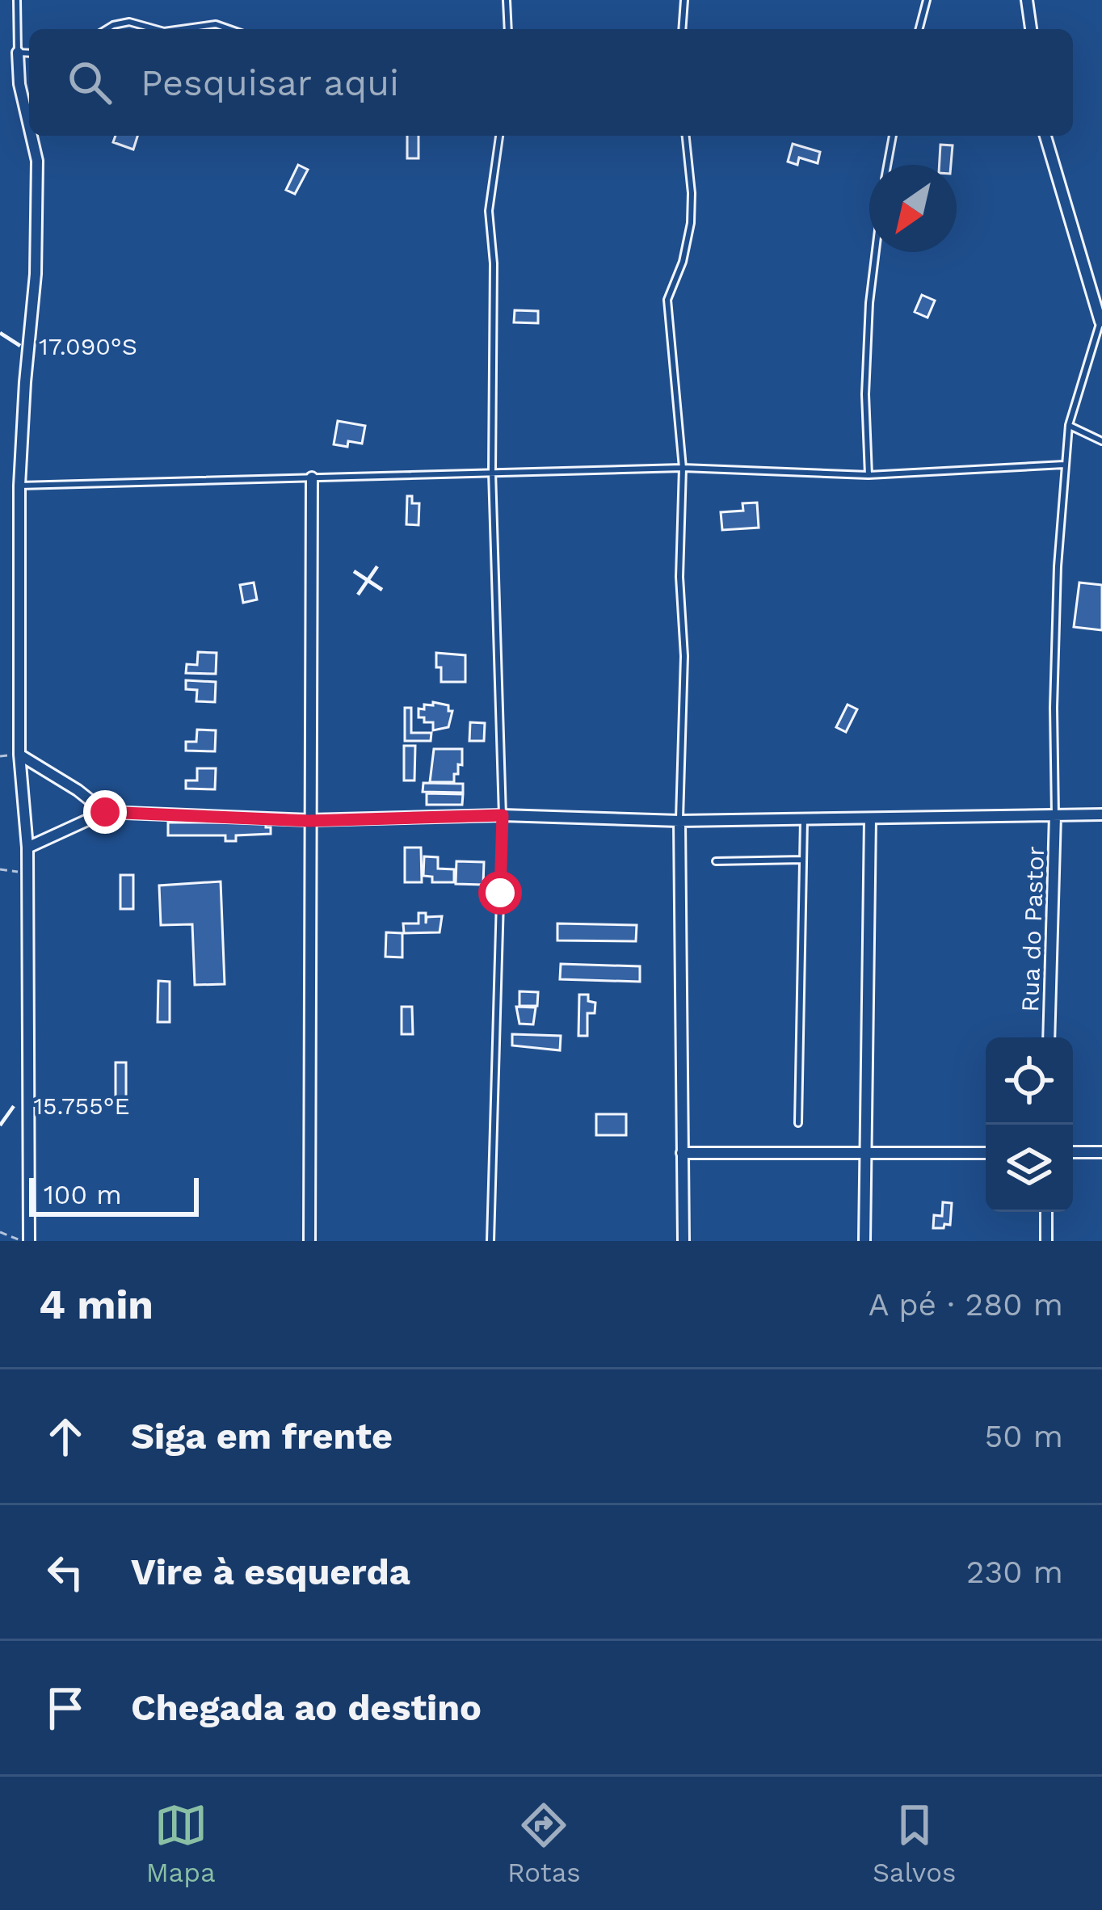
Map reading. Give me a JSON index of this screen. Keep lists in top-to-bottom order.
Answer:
{
  "streets": {
    "street": ["Rua do Pastor"]
  },
  "scale_bar": "100 m",
  "north": "bottom left",
  "page": {
    "search": "Pesquisar aqui",
    "scale": "100 m",
    "heading": ["4 min", "A pé · 280 m"],
    "list": [
      ["Siga em frente", "50 m"],
      ["Vire à esquerda", "230 m"],
      "Chegada ao destino"
    ],
    "nav": ["Mapa", "Rotas", "Salvos"]
  },
  "coordinates": ["17.090°S", "15.755°E"]
}
